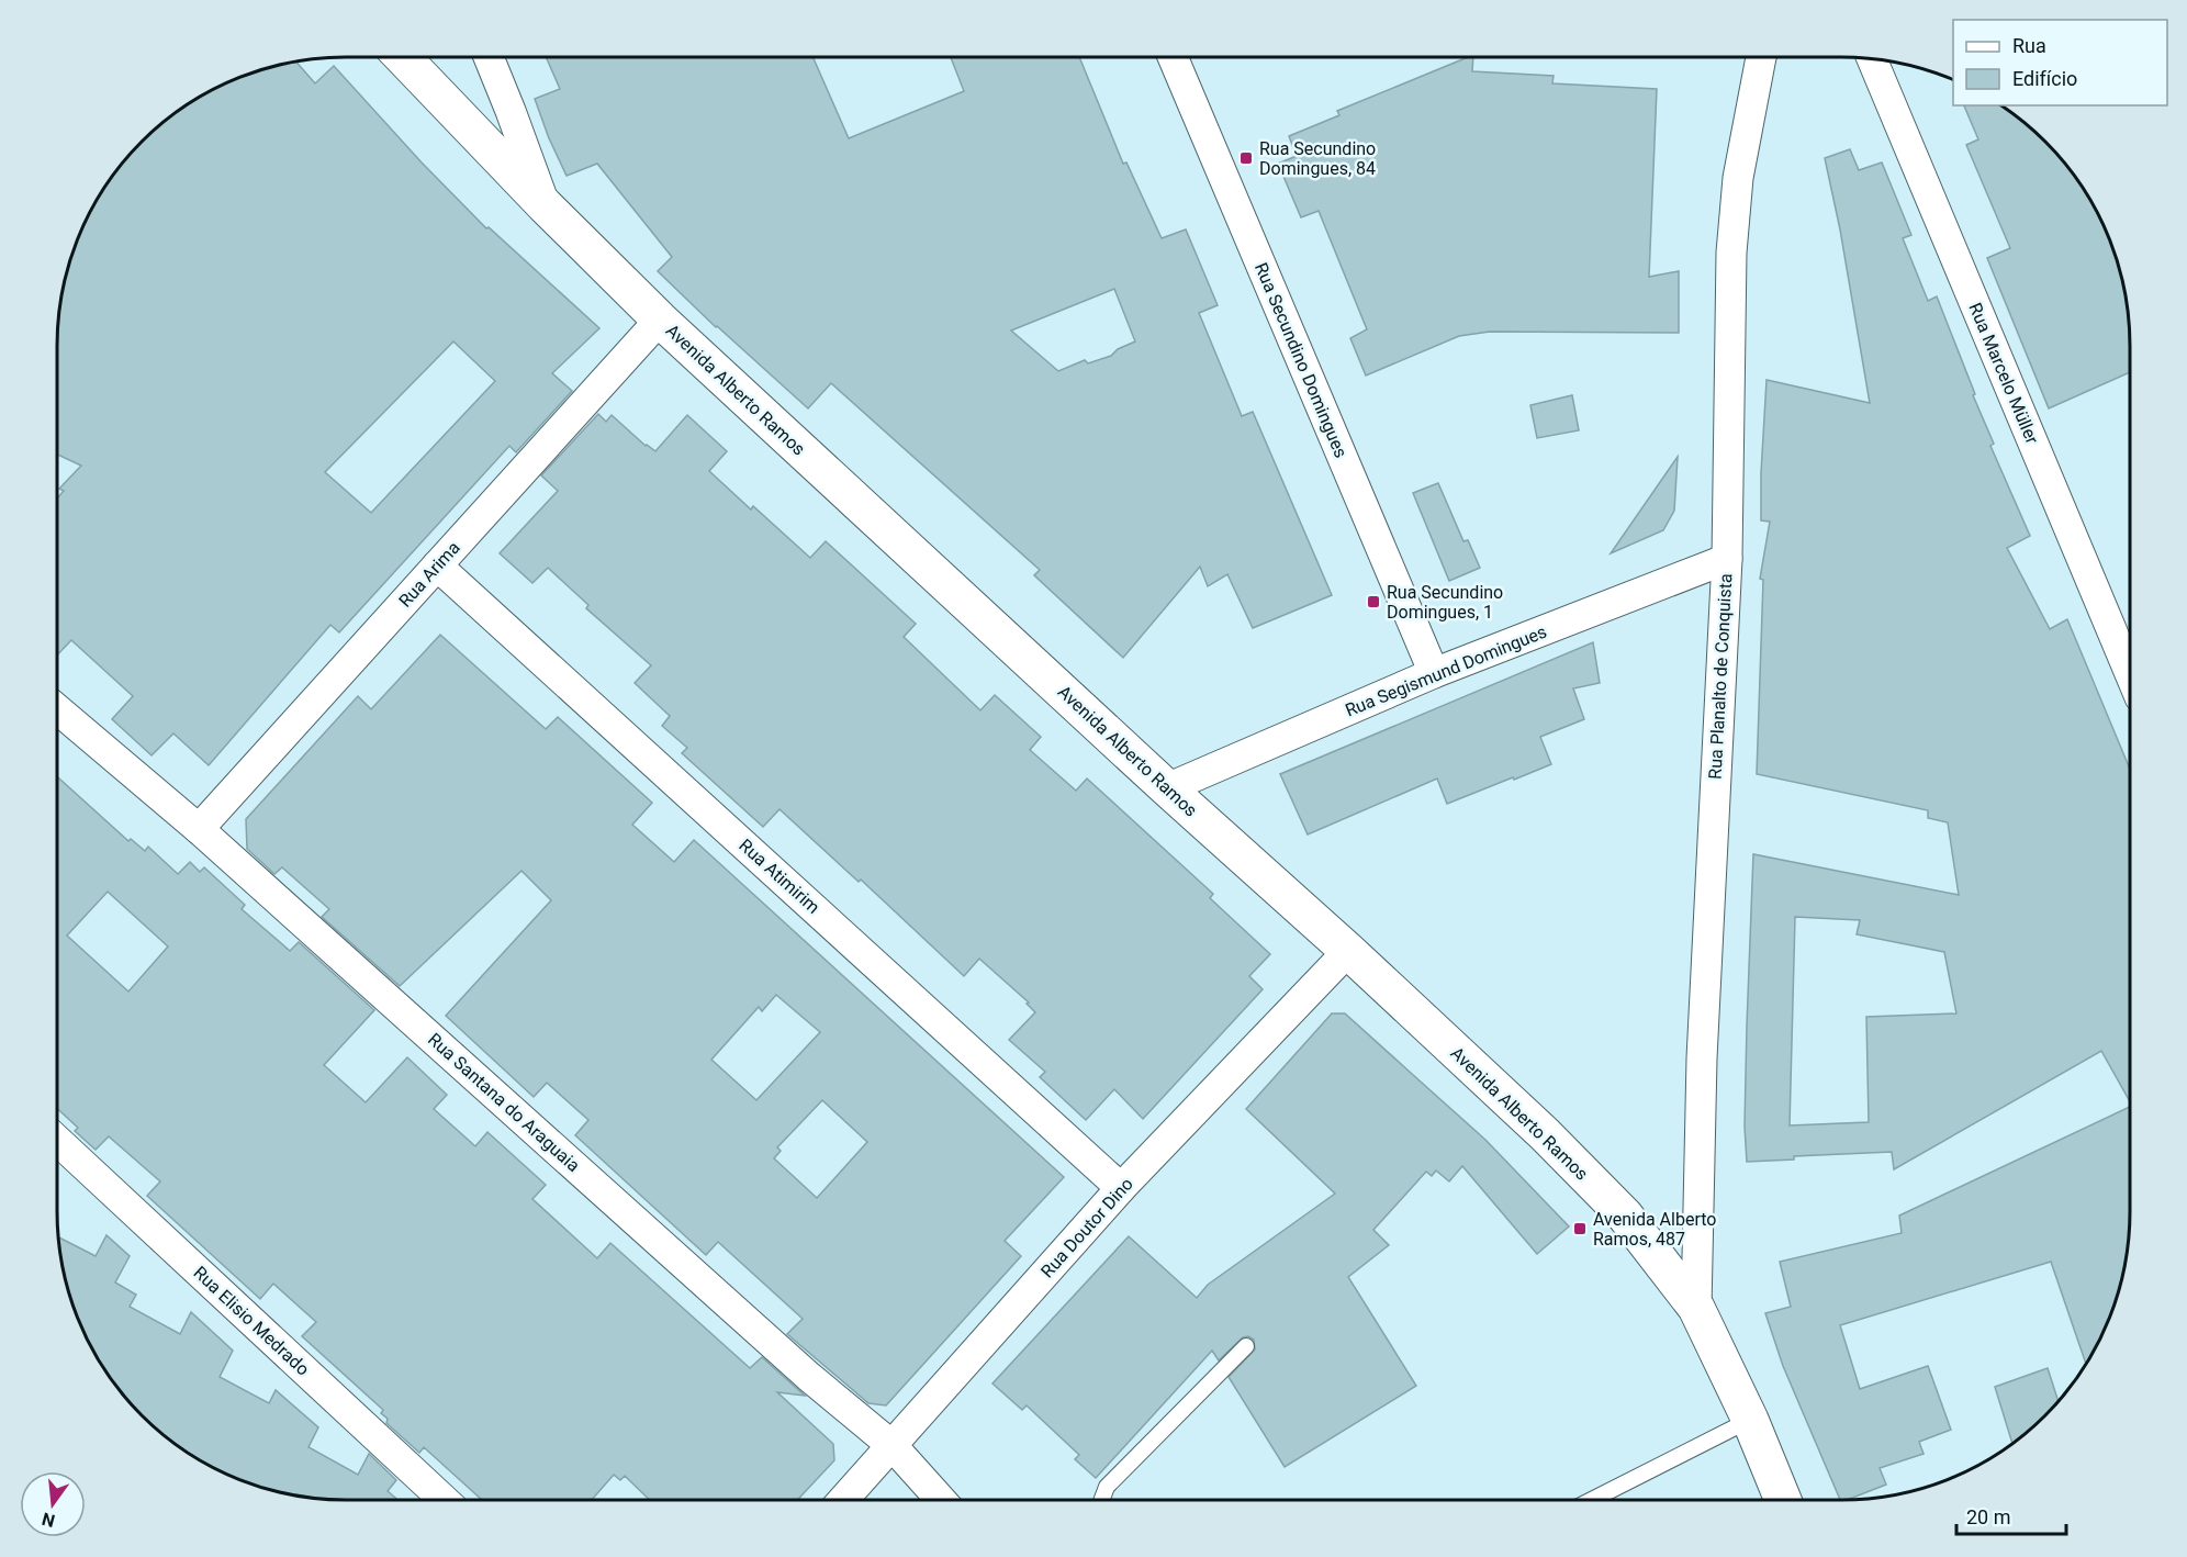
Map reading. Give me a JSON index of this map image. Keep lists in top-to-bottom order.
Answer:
{
  "streets": {
    "main road": ["Avenida Alberto Ramos"],
    "street": [
      "Rua Secundino Domingues",
      "Rua Marcelo Müller",
      "Rua Arima",
      "Rua Segismund Domingues",
      "Rua Planalto de Conquista",
      "Rua Atimirim",
      "Rua Santana do Araguaia",
      "Rua Doutor Dino",
      "Rua Elisio Medrado"
    ]
  },
  "crossings": [
    ["Rua Secundino Domingues", "Rua Segismund Domingues"],
    ["Avenida Alberto Ramos", "Rua Arima"],
    ["Avenida Alberto Ramos", "Rua Segismund Domingues"],
    ["Avenida Alberto Ramos", "Rua Planalto de Conquista"],
    ["Avenida Alberto Ramos", "Rua Doutor Dino"],
    ["Rua Arima", "Rua Atimirim"],
    ["Rua Arima", "Rua Santana do Araguaia"],
    ["Rua Segismund Domingues", "Rua Planalto de Conquista"],
    ["Rua Atimirim", "Rua Doutor Dino"],
    ["Rua Santana do Araguaia", "Rua Doutor Dino"]
  ],
  "places": {
    "transit": ["Rua Secundino Domingues, 84", "Rua Secundino Domingues, 1", "Avenida Alberto Ramos, 487"]
  },
  "legend": ["Rua", "Edifício"],
  "scale_bar": "20 m",
  "north": "bottom"
}
